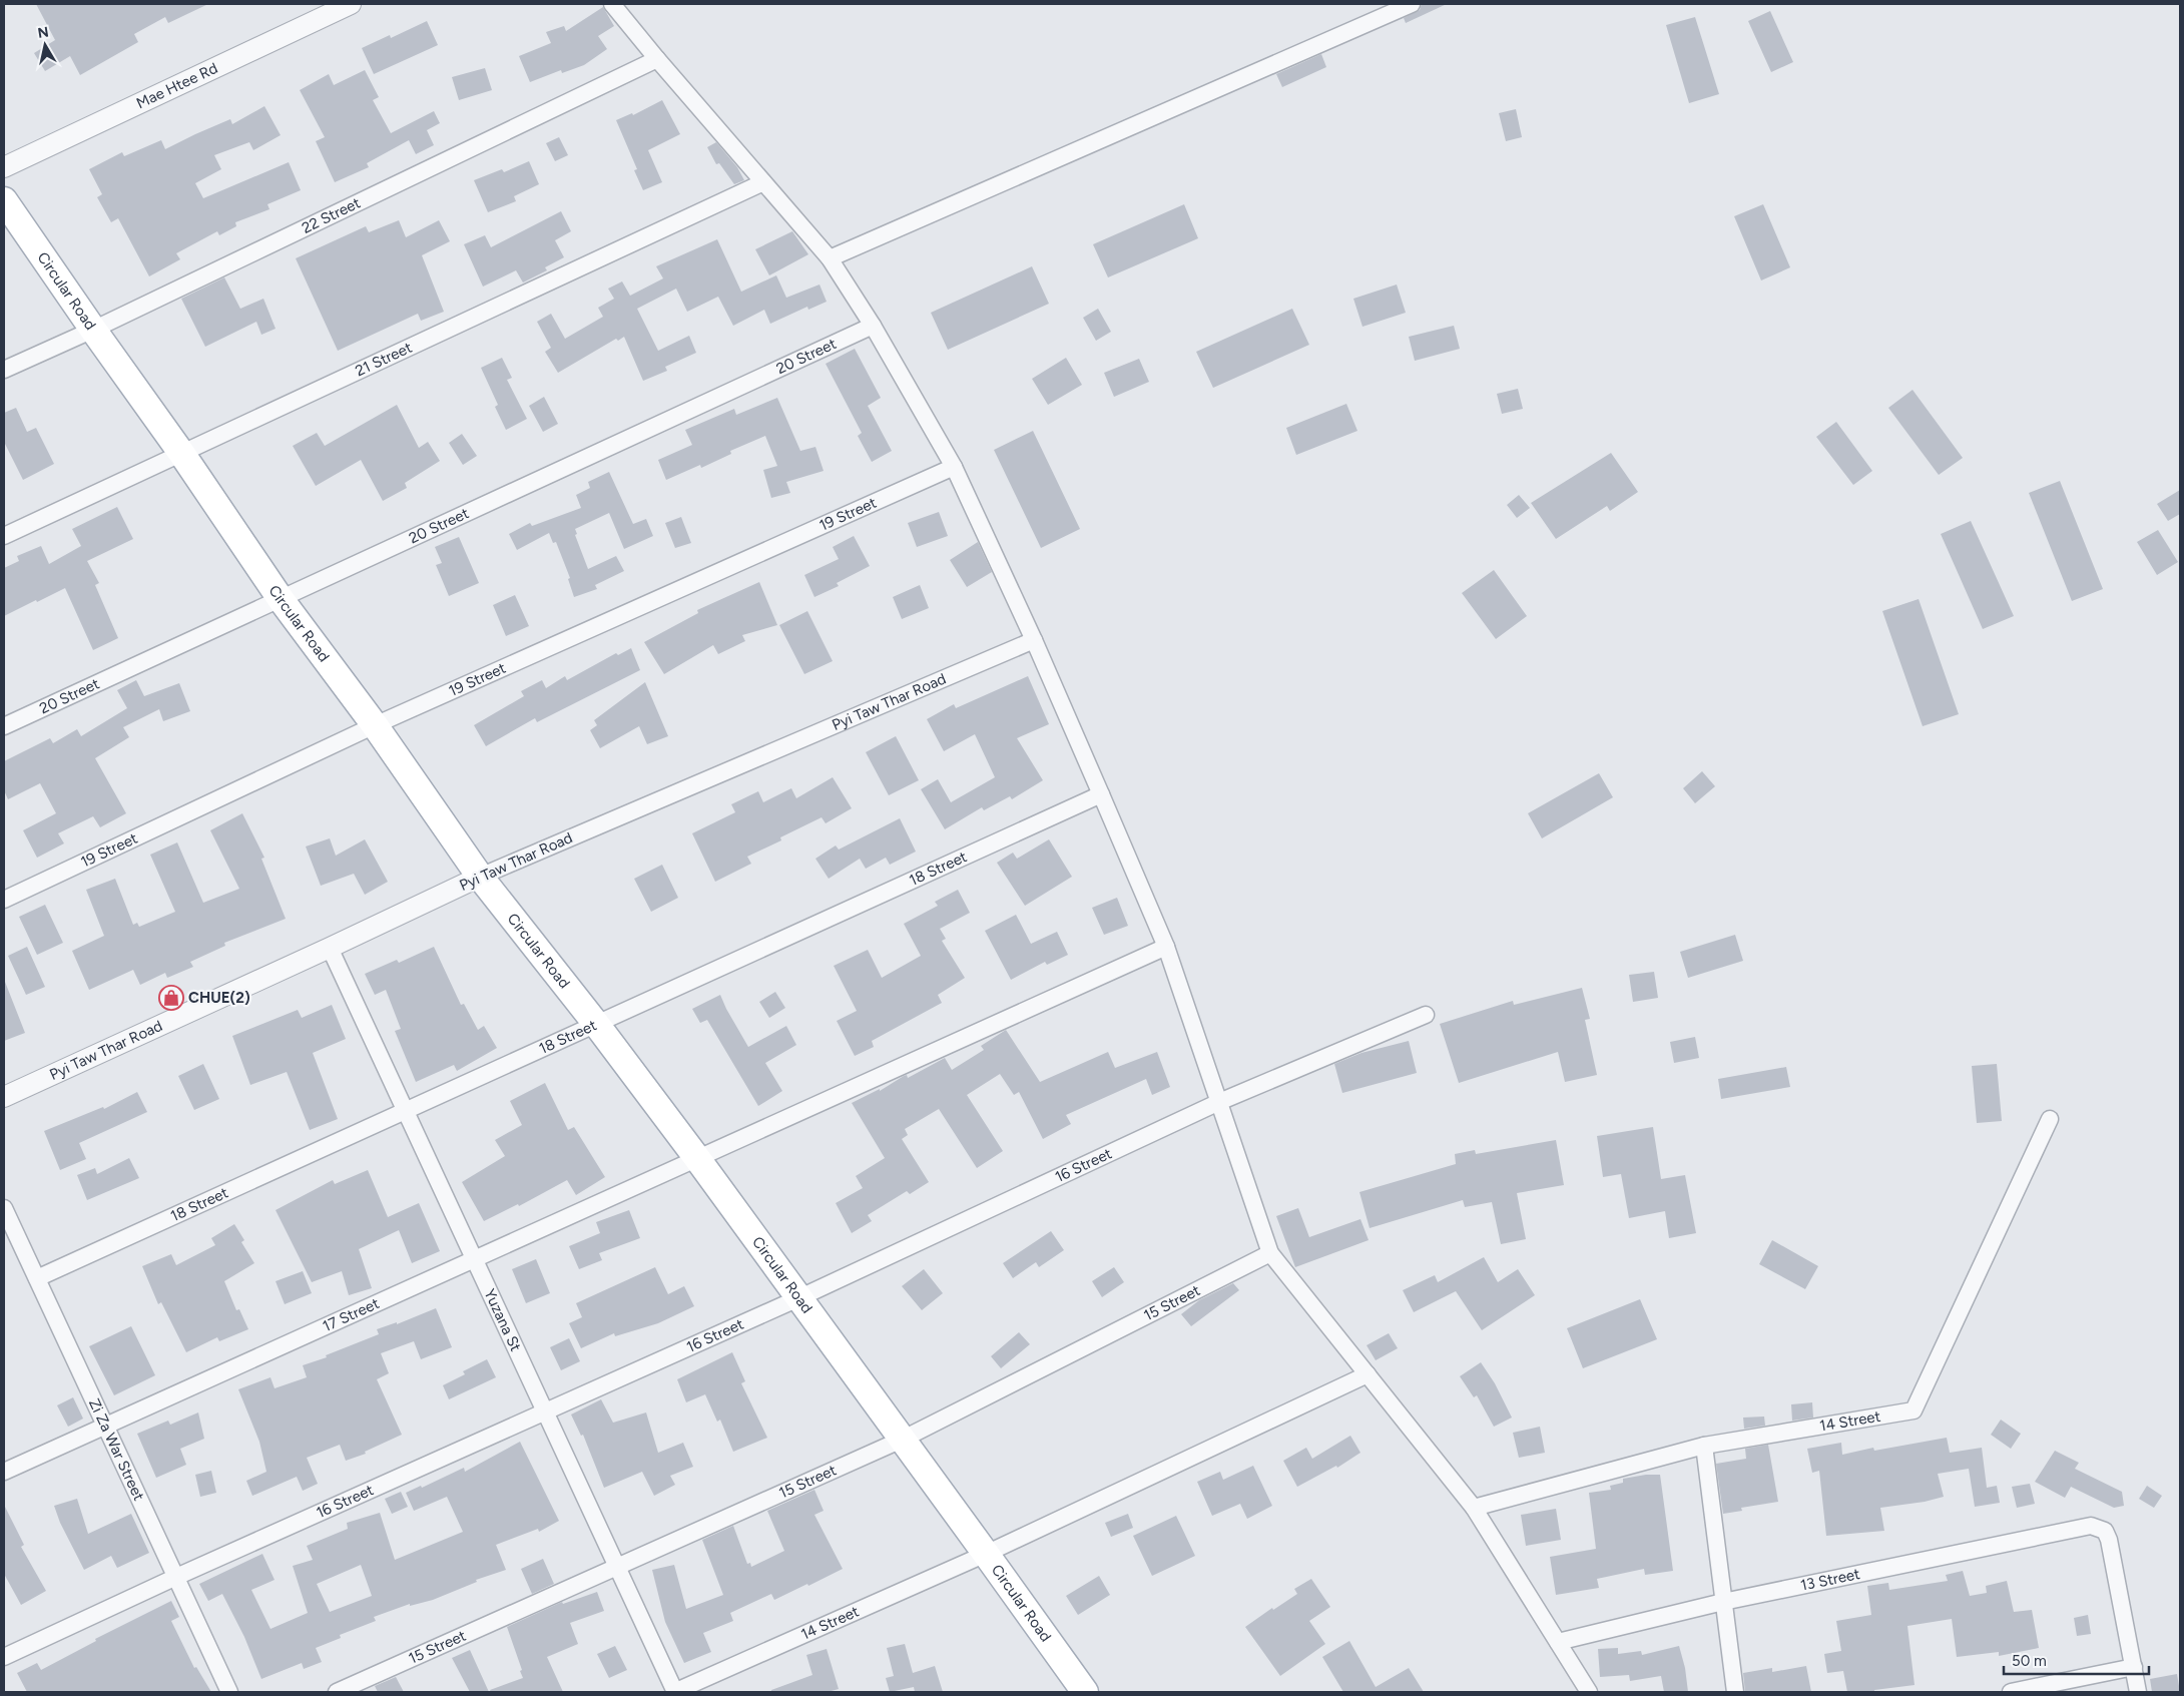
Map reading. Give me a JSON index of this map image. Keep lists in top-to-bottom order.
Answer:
{
  "streets": {
    "main road": ["Circular Road"],
    "street": [
      "Mae Htee Rd",
      "22 Street",
      "20 Street",
      "21 Street",
      "19 Street",
      "Pyi Taw Thar Road",
      "18 Street",
      "16 Street",
      "15 Street",
      "17 Street",
      "Yuzana St",
      "14 Street",
      "Zi Za War Street",
      "13 Street"
    ]
  },
  "crossings": [
    ["22 Street", "Circular Road"],
    ["Circular Road", "20 Street"],
    ["Circular Road", "21 Street"],
    ["Circular Road", "19 Street"],
    ["Circular Road", "Pyi Taw Thar Road"],
    ["Circular Road", "18 Street"],
    ["Circular Road", "16 Street"],
    ["Circular Road", "15 Street"],
    ["Circular Road", "17 Street"],
    ["Circular Road", "14 Street"],
    ["Pyi Taw Thar Road", "Yuzana St"],
    ["18 Street", "Yuzana St"],
    ["18 Street", "Zi Za War Street"],
    ["16 Street", "Yuzana St"],
    ["16 Street", "Zi Za War Street"],
    ["15 Street", "Yuzana St"],
    ["17 Street", "Yuzana St"],
    ["17 Street", "Zi Za War Street"],
    ["Yuzana St", "14 Street"]
  ],
  "places": {
    "shop": ["CHUE(2)"]
  },
  "scale_bar": "50 m",
  "north": "top"
}
